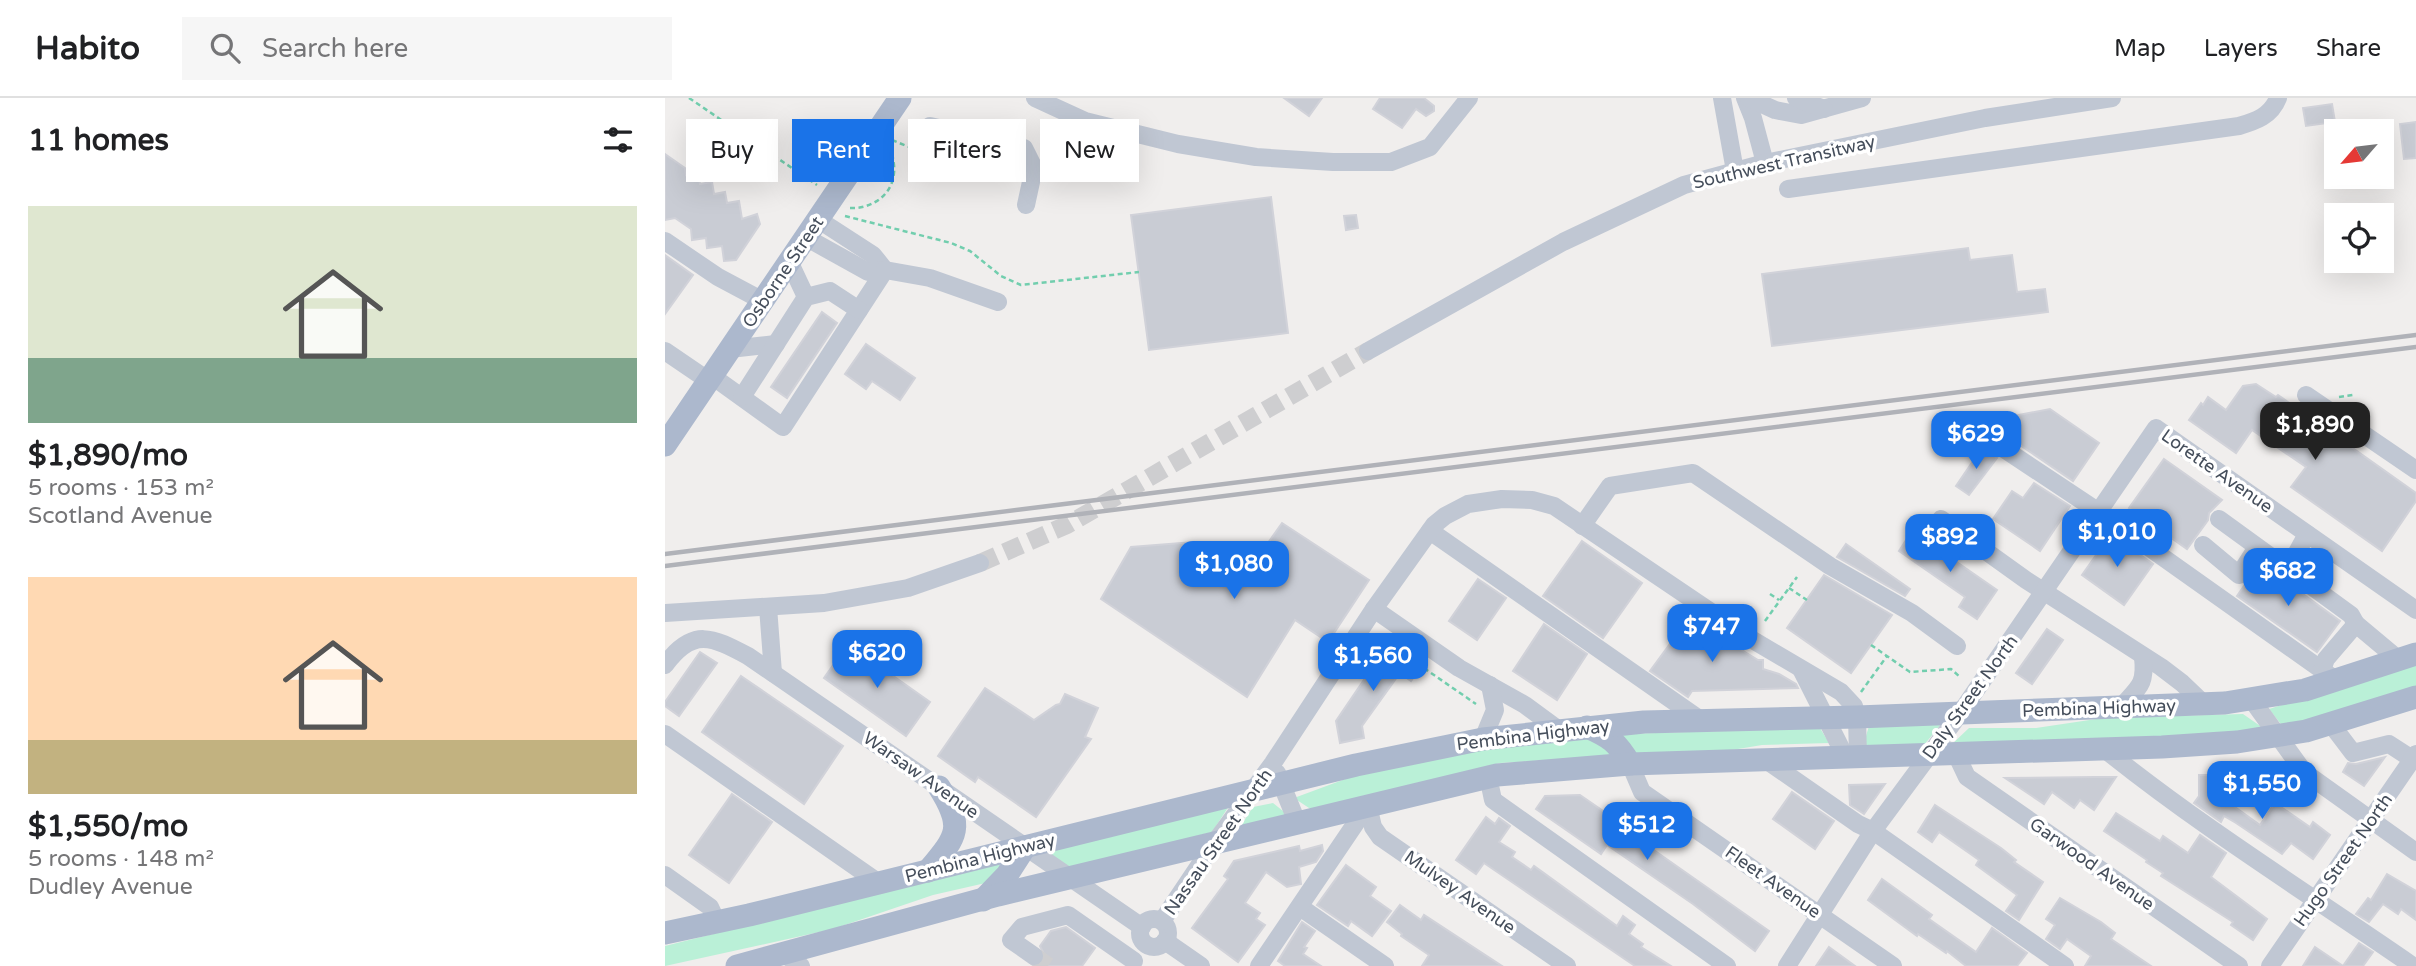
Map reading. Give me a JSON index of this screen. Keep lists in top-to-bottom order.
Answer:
{
  "streets": {
    "main road": ["Osborne Street", "Pembina Highway"],
    "street": [
      "Southwest Transitway",
      "Lorette Avenue",
      "Daly Street North",
      "Warsaw Avenue",
      "Nassau Street North",
      "Hugo Street North",
      "Garwood Avenue",
      "Fleet Avenue",
      "Mulvey Avenue"
    ]
  },
  "crossings": [
    ["Lorette Avenue", "Daly Street North"],
    ["Daly Street North", "Pembina Highway"],
    ["Daly Street North", "Fleet Avenue"],
    ["Pembina Highway", "Warsaw Avenue"],
    ["Pembina Highway", "Nassau Street North"],
    ["Pembina Highway", "Garwood Avenue"],
    ["Pembina Highway", "Fleet Avenue"],
    ["Pembina Highway", "Mulvey Avenue"],
    ["Warsaw Avenue", "Nassau Street North"]
  ],
  "north": "bottom left",
  "page": {
    "header": "Habito",
    "search": "Search here",
    "nav": ["Map", "Layers", "Share"],
    "heading": "11 homes",
    "chip": [
      "Buy",
      "Rent",
      "Filters",
      "New"
    ],
    "list": [
      {
        "name": "$1,890/mo",
        "note": "5 rooms · 153 m² · Scotland Avenue"
      },
      {
        "name": "$1,550/mo",
        "note": "5 rooms · 148 m² · Dudley Avenue"
      }
    ],
    "price": [
      "$1,890",
      "$629",
      "$1,010",
      "$892",
      "$1,080",
      "$682",
      "$747",
      "$620",
      "$1,560",
      "$1,550",
      "$512"
    ]
  }
}
